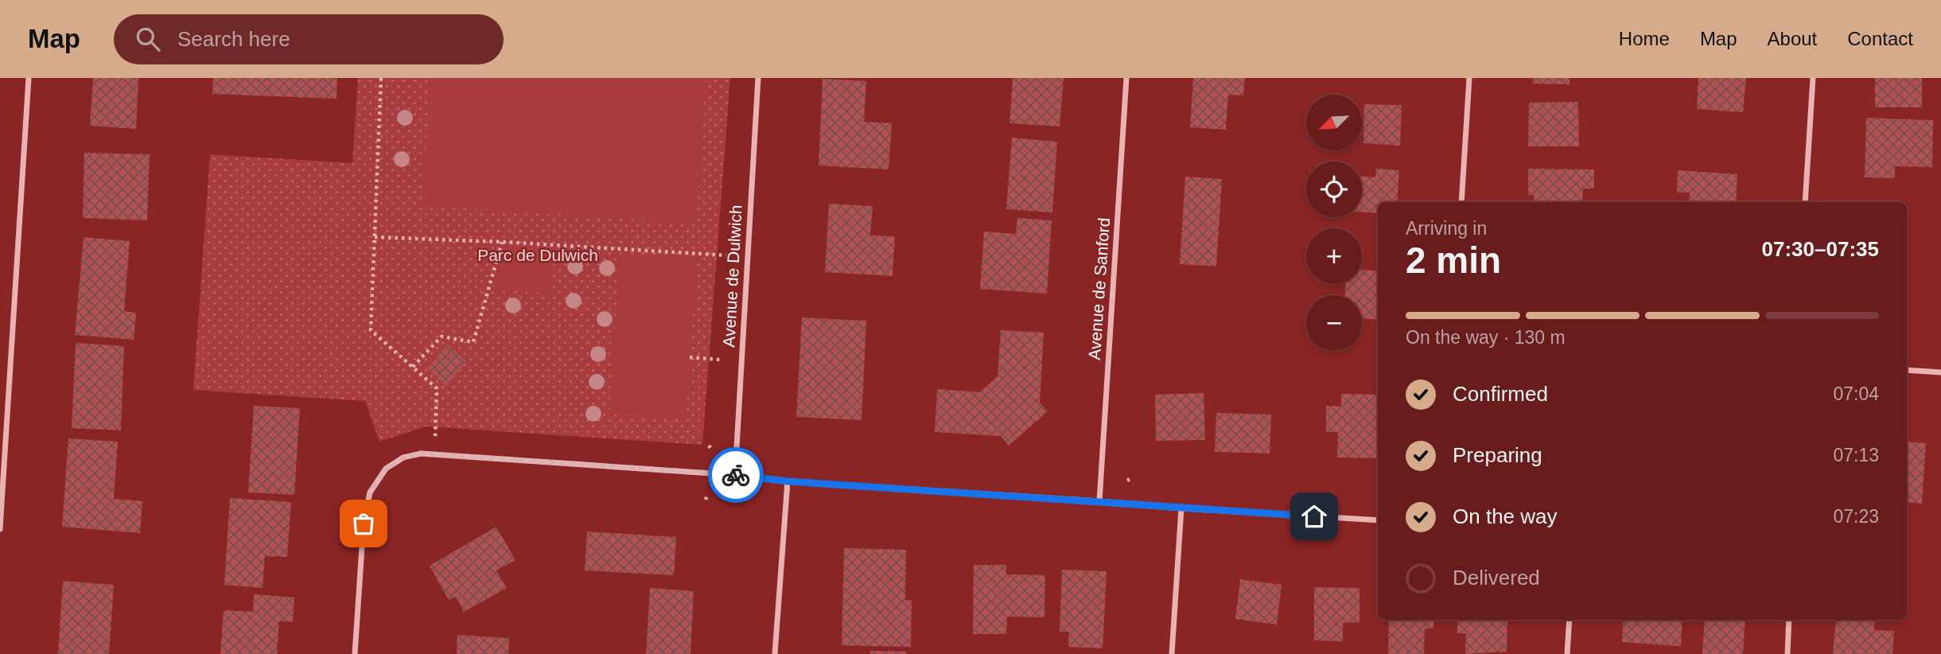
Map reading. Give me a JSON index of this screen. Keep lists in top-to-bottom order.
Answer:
{
  "streets": {
    "street": ["Avenue de Dulwich", "Avenue de Sanford"]
  },
  "parks": ["Parc de Dulwich"],
  "north": "bottom left",
  "page": {
    "header": "Map",
    "search": "Search here",
    "nav": [
      "Home",
      "Map",
      "About",
      "Contact"
    ],
    "map_buttons": ["+", "−"],
    "heading": ["2 min", "Arriving in", "07:30–07:35"],
    "bar": "On the way · 130 m",
    "list": [
      ["Confirmed", "07:04"],
      ["Preparing", "07:13"],
      ["On the way", "07:23"],
      "Delivered"
    ]
  }
}
